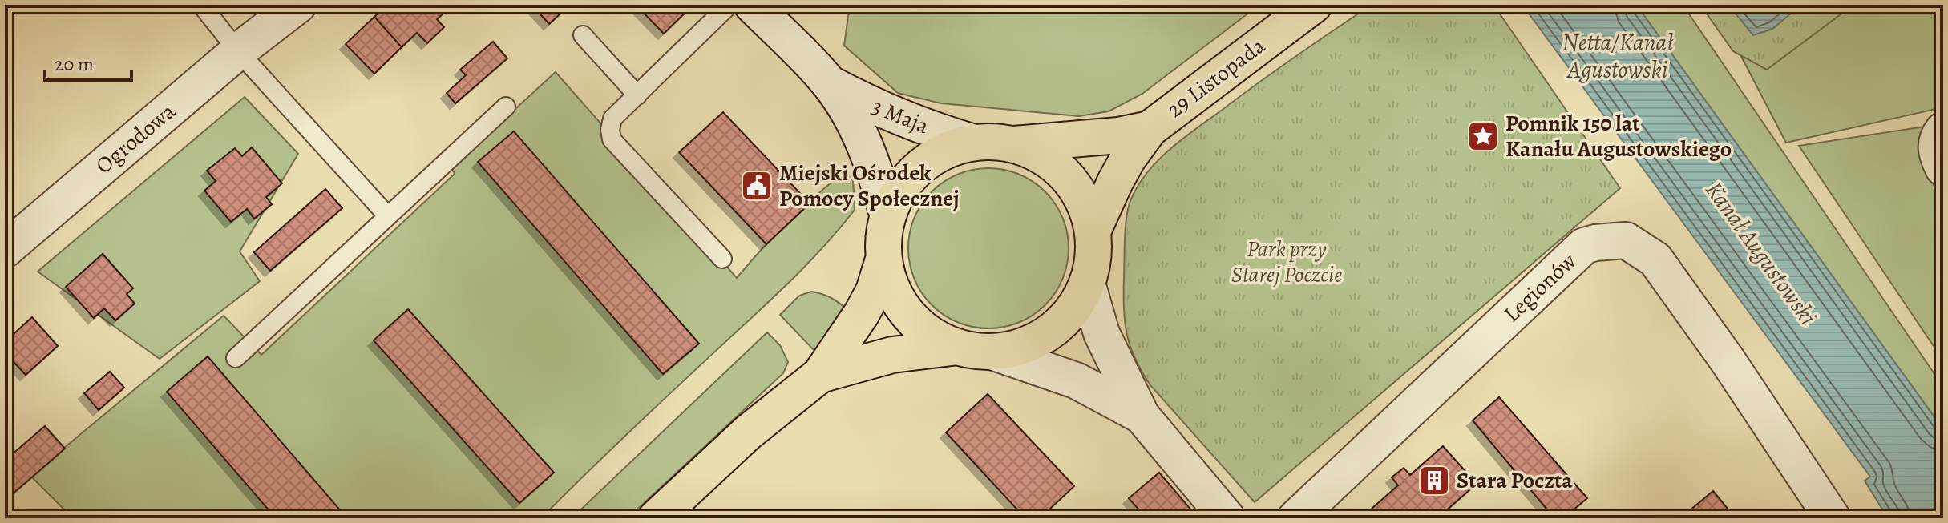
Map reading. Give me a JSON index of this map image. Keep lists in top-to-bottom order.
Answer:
{
  "streets": {
    "main road": ["29 Listopada"],
    "street": ["3 Maja", "Ogrodowa", "Legionów"]
  },
  "crossings": [
    ["29 Listopada", "3 Maja"]
  ],
  "water": ["Netta/Kanał Agustowski", "Kanał Augustowski"],
  "parks": ["Park przy Starej Poczcie"],
  "places": {
    "place": ["Pomnik 150 lat Kanału Augustowskiego"],
    "public building": ["Miejski Ośrodek Pomocy Społecznej"],
    "building": ["Stara Poczta"]
  },
  "scale_bar": "20 m"
}
